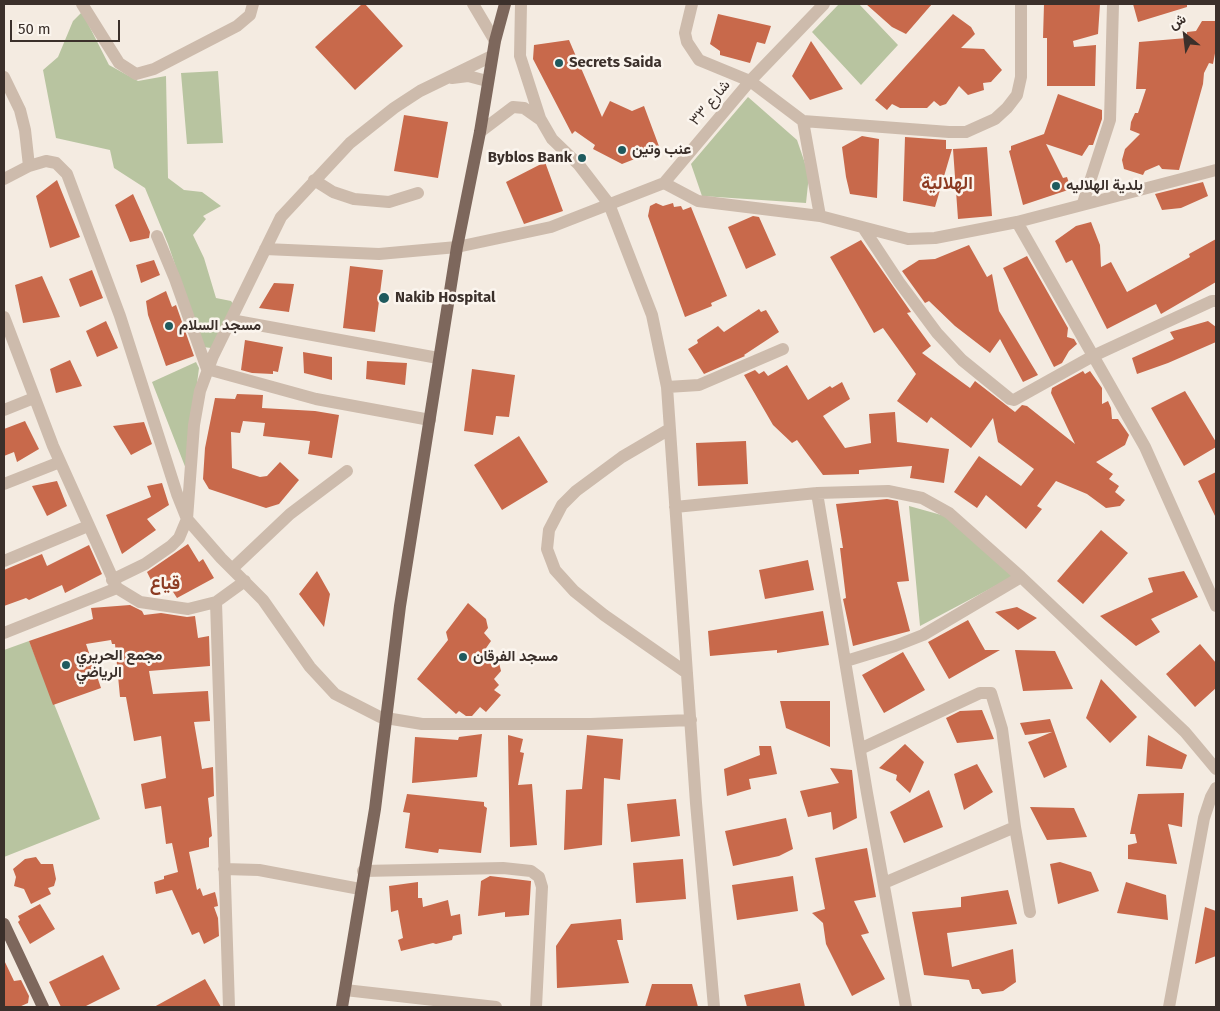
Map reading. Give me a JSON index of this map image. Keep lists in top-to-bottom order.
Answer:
{
  "streets": {
    "street": ["شارع ٣٣"]
  },
  "districts": ["الهلالية", "قياع"],
  "places": [
    "Secrets Saida",
    "عنب وتين",
    "Byblos Bank",
    "بلدية الهلاليه",
    "Nakib Hospital",
    "مسجد السلام",
    "مسجد الفرقان",
    "مجمع الحريري الرياضي"
  ],
  "scale_bar": "50 m",
  "north": "top left"
}
